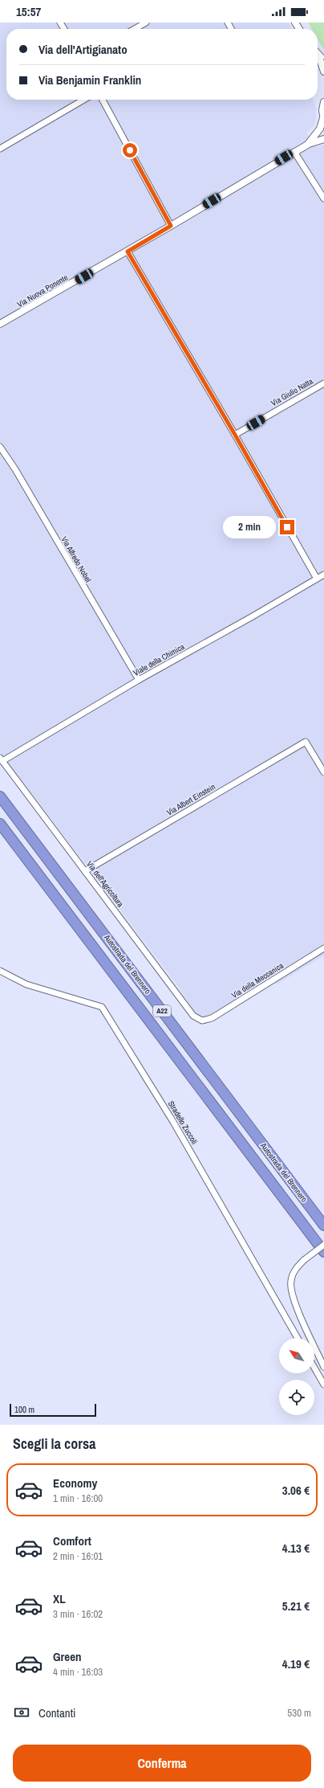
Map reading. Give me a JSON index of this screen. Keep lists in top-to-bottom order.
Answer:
{
  "streets": {
    "highway": ["Autostrada del Brennero", "A22"],
    "street": [
      "Via Nuova Ponente",
      "Via Giulio Natta",
      "Via Alfredo Nobel",
      "Viale della Chimica",
      "Via Albert Einstein",
      "Via dell'Agricoltura",
      "Via della Meccanica",
      "Stradello Zuccoli"
    ]
  },
  "crossings": [
    ["Via Alfredo Nobel", "Viale della Chimica"],
    ["Viale della Chimica", "Via dell'Agricoltura"],
    ["Via Albert Einstein", "Via dell'Agricoltura"],
    ["Via dell'Agricoltura", "Via della Meccanica"]
  ],
  "scale_bar": "100 m",
  "north": "top left",
  "page": {
    "status": "15:57",
    "banner": ["Via dell'Artigianato", "Via Benjamin Franklin"],
    "bubble": "2 min",
    "scale": "100 m",
    "heading": "Scegli la corsa",
    "list": [
      {
        "name": "Economy",
        "note": "1 min · 16:00",
        "value": "3.06 €"
      },
      {
        "name": "Comfort",
        "note": "2 min · 16:01",
        "value": "4.13 €"
      },
      {
        "name": "XL",
        "note": "3 min · 16:02",
        "value": "5.21 €"
      },
      {
        "name": "Green",
        "note": "4 min · 16:03",
        "value": "4.19 €"
      }
    ],
    "pay": ["Contanti", "530 m"],
    "buttons": "Conferma"
  }
}
